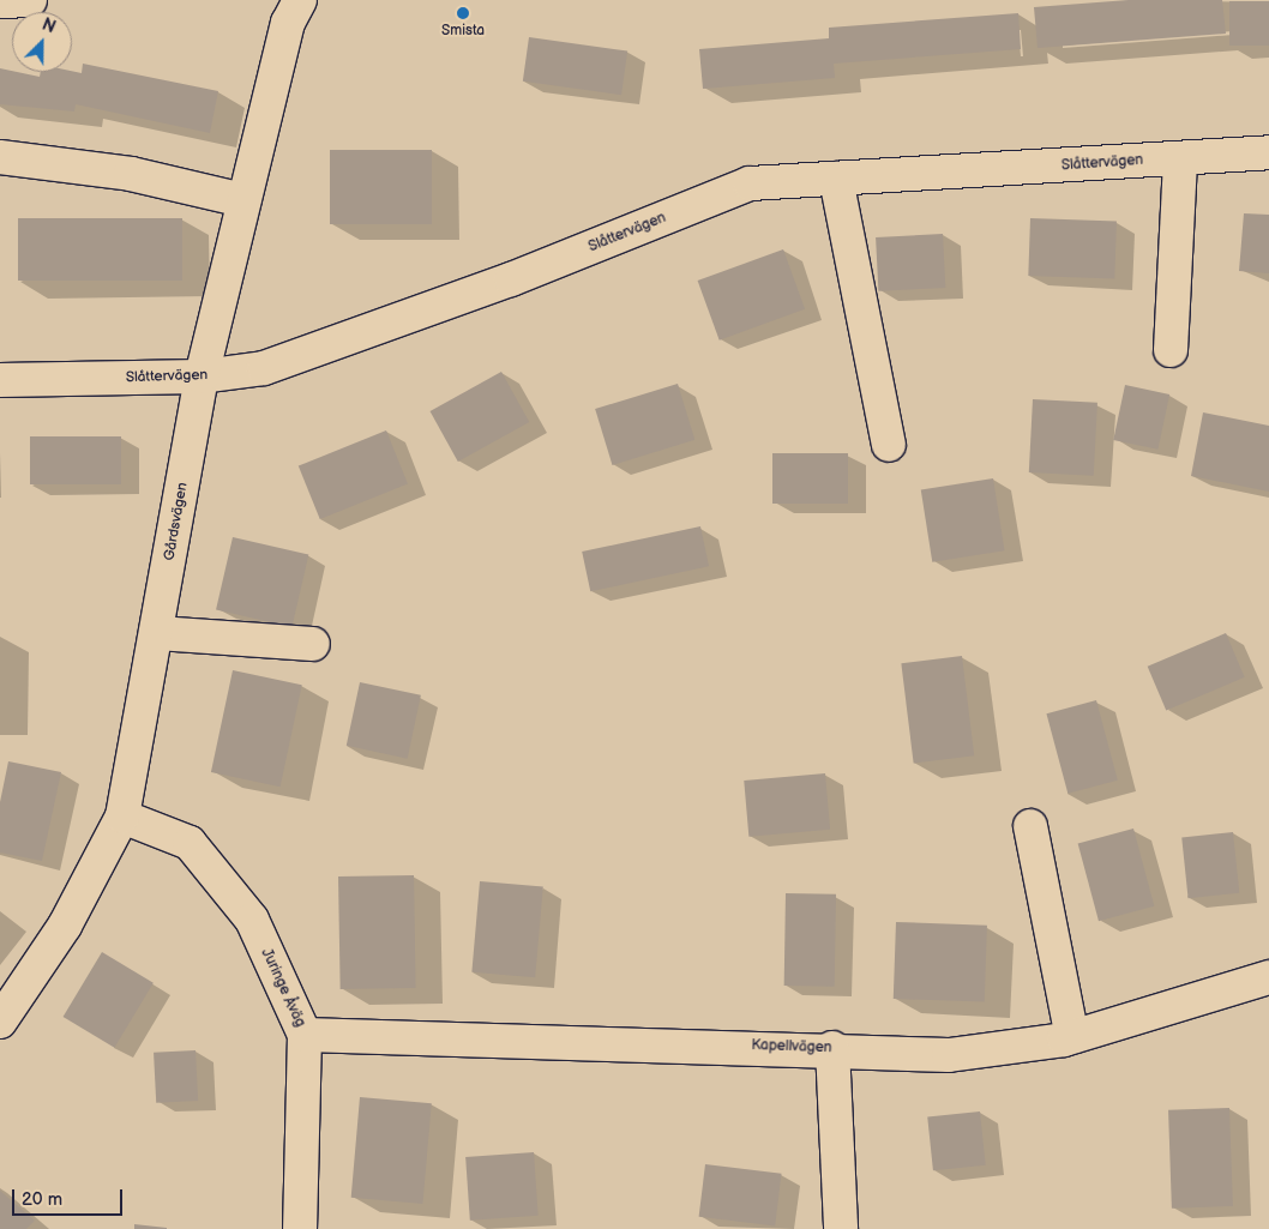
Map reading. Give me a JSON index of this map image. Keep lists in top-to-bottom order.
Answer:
{
  "streets": {
    "street": [
      "Slåttervägen",
      "Gårdsvägen",
      "Juringe Åväg",
      "Kapellvägen"
    ]
  },
  "crossings": [
    ["Slåttervägen", "Gårdsvägen"],
    ["Gårdsvägen", "Juringe Åväg"],
    ["Juringe Åväg", "Kapellvägen"]
  ],
  "places": ["Smista"],
  "scale_bar": "20 m",
  "north": "top right"
}
